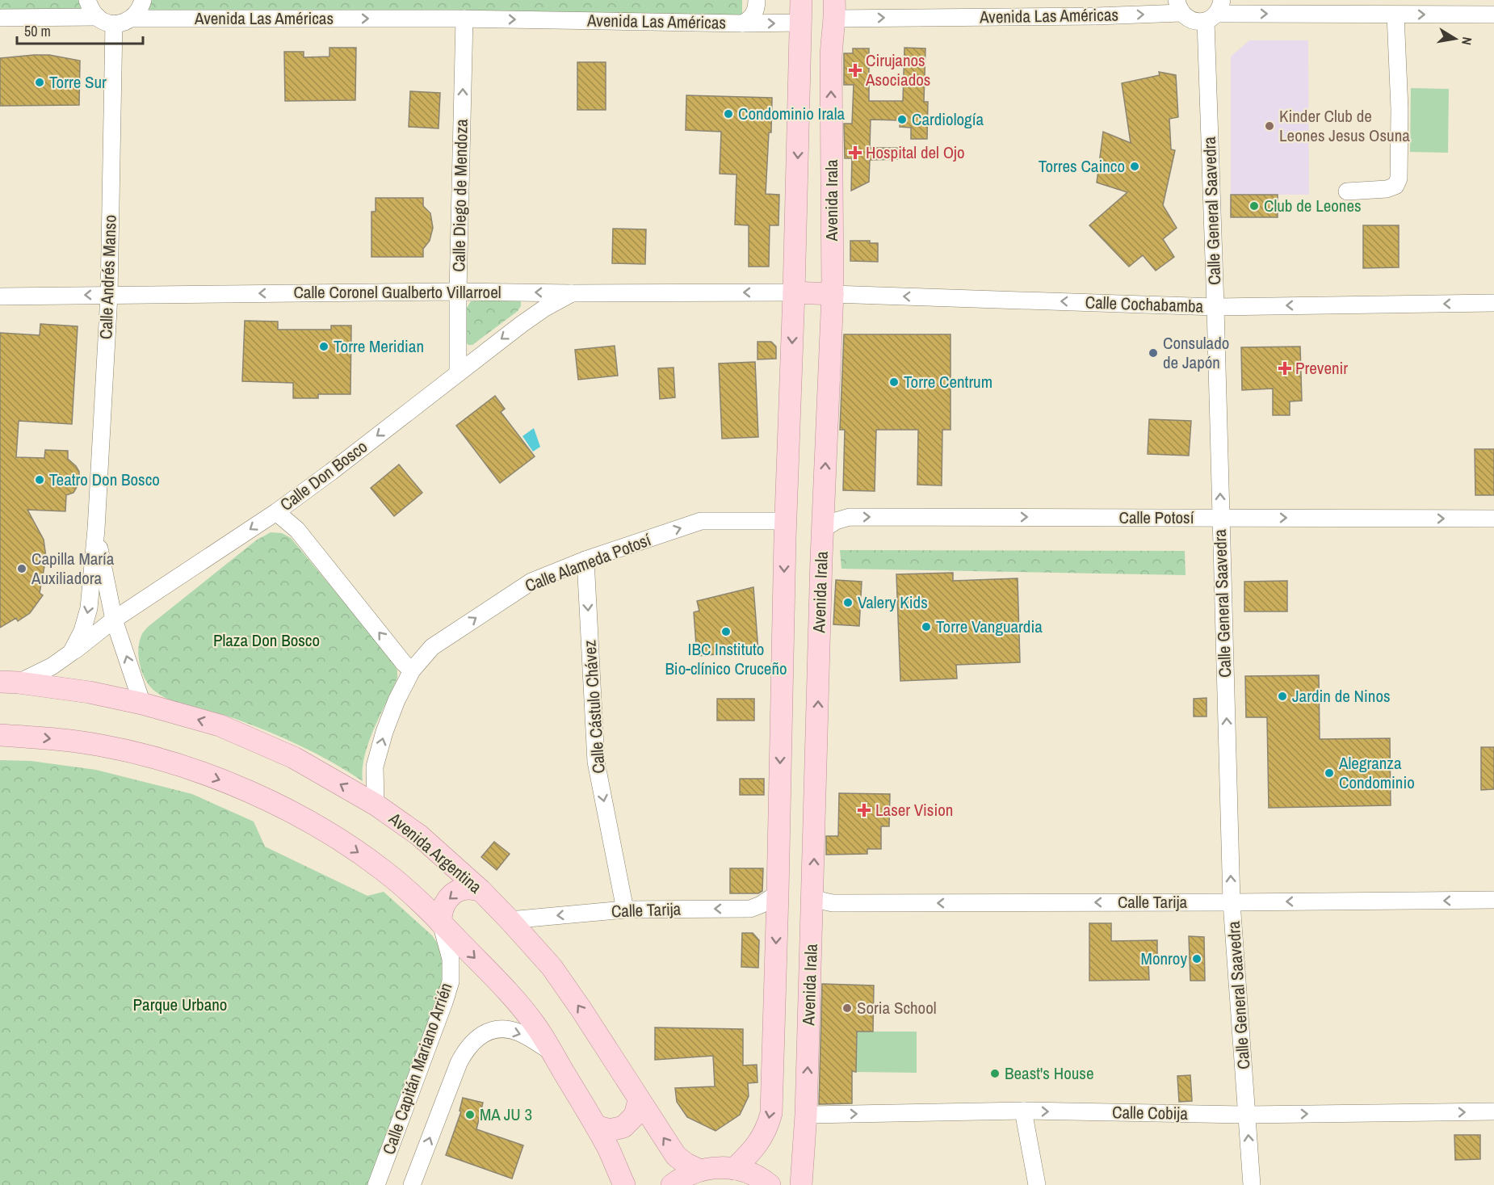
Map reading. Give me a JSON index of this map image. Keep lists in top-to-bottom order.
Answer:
{
  "streets": {
    "main road": [
      "Avenida Las Américas",
      "Avenida Irala",
      "Calle Cochabamba",
      "Avenida Argentina"
    ],
    "street": [
      "Calle Diego de Mendoza",
      "Calle General Saavedra",
      "Calle Andrés Manso",
      "Calle Coronel Gualberto Villarroel",
      "Calle Don Bosco",
      "Calle Potosí",
      "Calle Alameda Potosí",
      "Calle Cástulo Chávez",
      "Calle Tarija",
      "Calle Capitán Mariano Arrién",
      "Calle Cobija"
    ]
  },
  "crossings": [
    ["Avenida Las Américas", "Calle Diego de Mendoza"],
    ["Avenida Las Américas", "Avenida Irala"],
    ["Avenida Las Américas", "Calle Andrés Manso"],
    ["Calle Diego de Mendoza", "Calle Coronel Gualberto Villarroel"],
    ["Calle Diego de Mendoza", "Calle Don Bosco"],
    ["Avenida Irala", "Calle Coronel Gualberto Villarroel"],
    ["Avenida Irala", "Calle Cochabamba"],
    ["Avenida Irala", "Calle Potosí"],
    ["Avenida Irala", "Calle Alameda Potosí"],
    ["Avenida Irala", "Calle Tarija"],
    ["Avenida Irala", "Calle Cobija"],
    ["Calle General Saavedra", "Calle Cochabamba"],
    ["Calle General Saavedra", "Calle Potosí"],
    ["Calle General Saavedra", "Calle Tarija"],
    ["Calle General Saavedra", "Calle Cobija"],
    ["Calle Andrés Manso", "Calle Coronel Gualberto Villarroel"],
    ["Calle Andrés Manso", "Calle Don Bosco"],
    ["Calle Andrés Manso", "Avenida Argentina"],
    ["Calle Coronel Gualberto Villarroel", "Calle Cochabamba"],
    ["Calle Coronel Gualberto Villarroel", "Calle Don Bosco"],
    ["Calle Alameda Potosí", "Calle Cástulo Chávez"],
    ["Calle Alameda Potosí", "Avenida Argentina"],
    ["Calle Cástulo Chávez", "Calle Tarija"],
    ["Avenida Argentina", "Calle Tarija"]
  ],
  "one_way": [
    "Avenida Las Américas",
    "Calle Diego de Mendoza",
    "Calle General Saavedra",
    "Calle Coronel Gualberto Villarroel",
    "Calle Cochabamba",
    "Calle Don Bosco",
    "Calle Potosí",
    "Calle Alameda Potosí",
    "Calle Cástulo Chávez",
    "Calle Tarija",
    "Calle Cobija"
  ],
  "parks": ["Plaza Don Bosco", "Parque Urbano"],
  "places": {
    "health": [
      "Cirujanos Asociados",
      "Hospital del Ojo",
      "Prevenir",
      "Laser Vision"
    ],
    "other": [
      "Torre Sur",
      "Condominio Irala",
      "Cardiología",
      "Kinder Club de Leones Jesus Osuna",
      "Torres Cainco",
      "Club de Leones",
      "Torre Meridian",
      "Consulado de Japón",
      "Torre Centrum",
      "Teatro Don Bosco",
      "Capilla María Auxiliadora",
      "Valery Kids",
      "Torre Vanguardia",
      "IBC Instituto Bio-clínico Cruceño",
      "Jardin de Ninos",
      "Alegranza Condominio",
      "Monroy",
      "Soria School",
      "Beast's House",
      "MA JU 3"
    ]
  },
  "scale_bar": "50 m",
  "north": "right"
}
